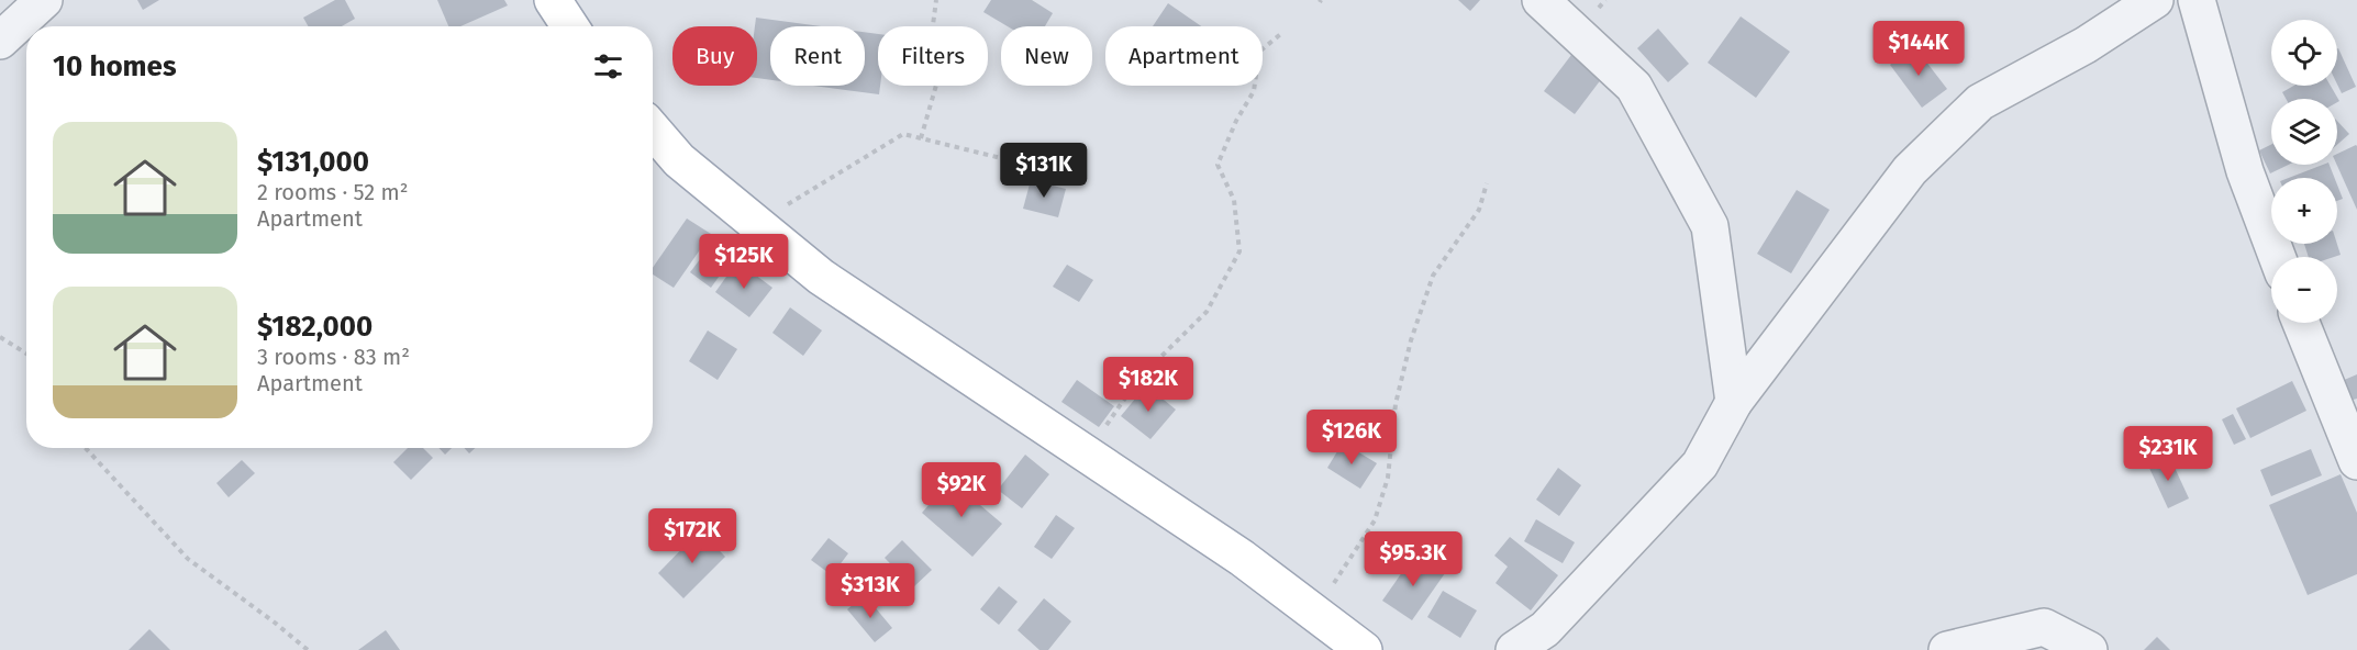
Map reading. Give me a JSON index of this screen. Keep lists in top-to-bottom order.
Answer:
{
  "page": {
    "map_buttons": ["+", "−"],
    "price": [
      "$144K",
      "$131K",
      "$125K",
      "$182K",
      "$126K",
      "$231K",
      "$92K",
      "$172K",
      "$95.3K",
      "$313K"
    ],
    "chip": [
      "Buy",
      "Rent",
      "Filters",
      "New",
      "Apartment"
    ],
    "heading": "10 homes",
    "list": [
      {
        "name": "$131,000",
        "note": "2 rooms · 52 m² · Apartment"
      },
      {
        "name": "$182,000",
        "note": "3 rooms · 83 m² · Apartment"
      }
    ]
  }
}
